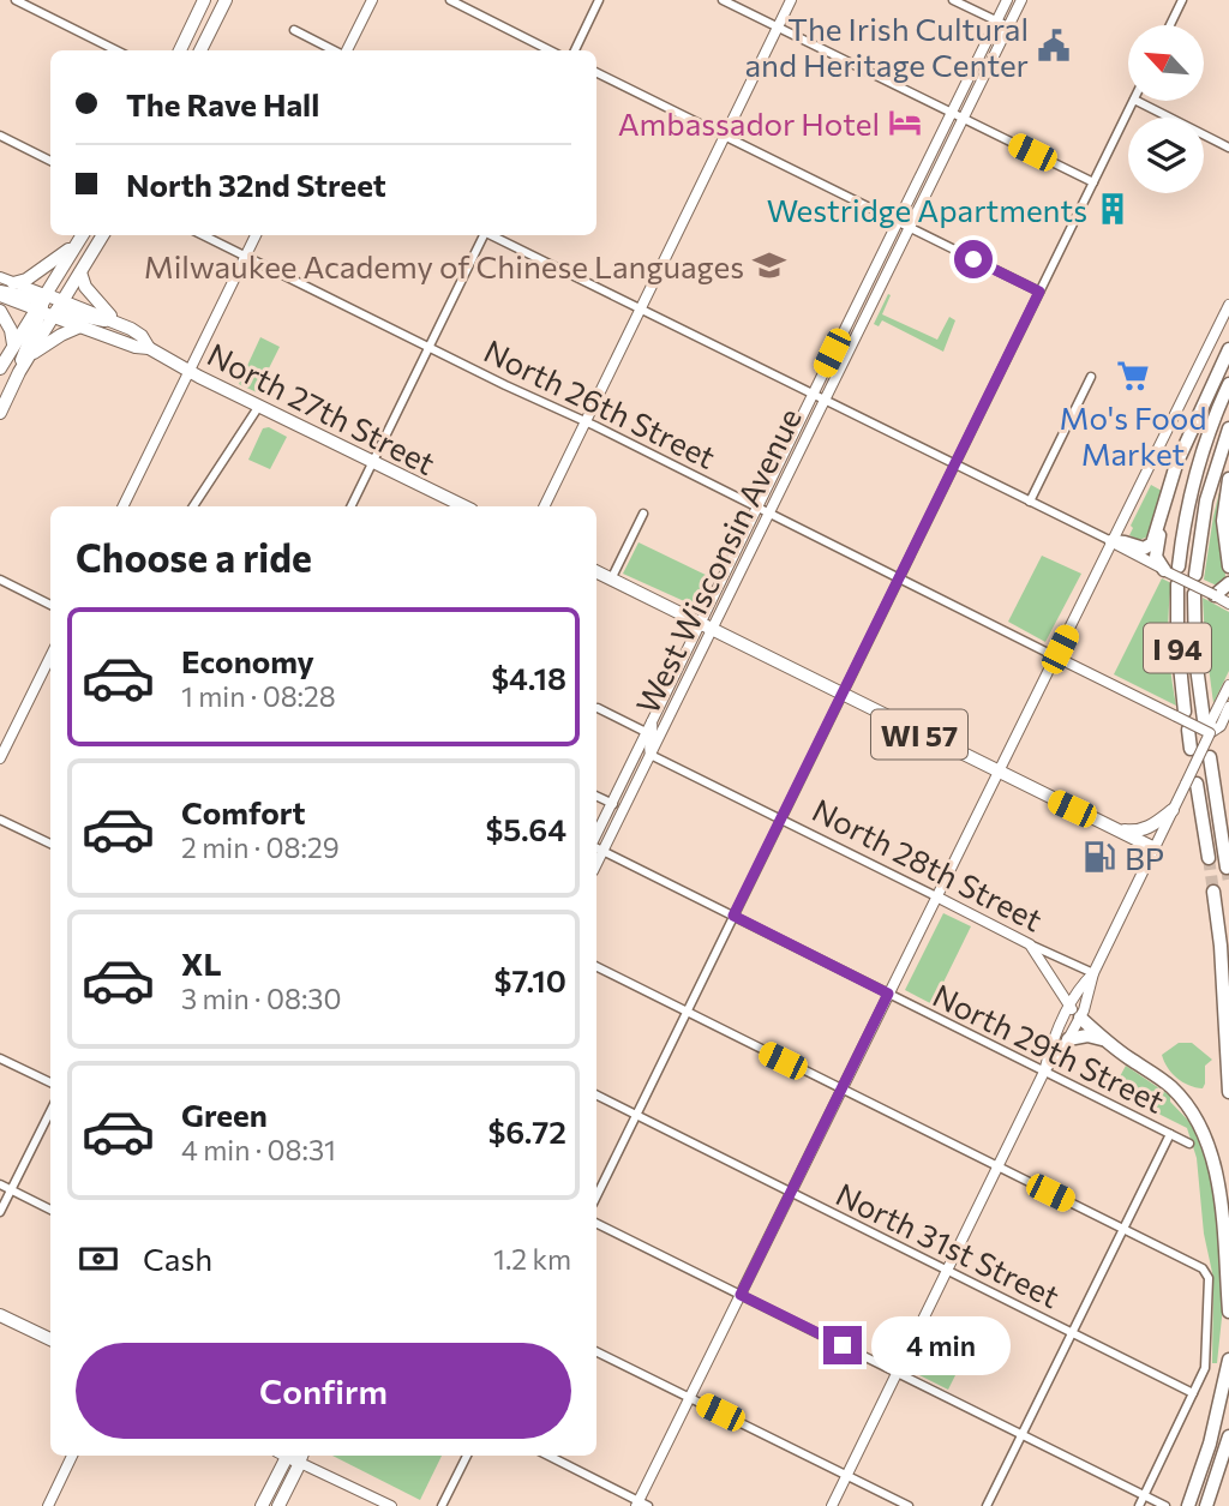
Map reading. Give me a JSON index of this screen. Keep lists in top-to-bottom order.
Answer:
{
  "streets": {
    "highway": ["I 94"],
    "main road": ["North 27th Street", "WI 57"],
    "street": [
      "North 26th Street",
      "West Wisconsin Avenue",
      "North 28th Street",
      "North 29th Street",
      "North 31st Street"
    ]
  },
  "crossings": [
    ["North 26th Street", "West Wisconsin Avenue"],
    ["North 26th Street", "I 94"],
    ["West Wisconsin Avenue", "WI 57"],
    ["West Wisconsin Avenue", "North 28th Street"]
  ],
  "places": {
    "public building": ["The Irish Cultural and Heritage Center"],
    "hotel": ["Ambassador Hotel"],
    "building": ["Westridge Apartments"],
    "school or university": ["Milwaukee Academy of Chinese Languages"],
    "supermarket": ["Mo's Food Market"],
    "fuel station": ["BP"]
  },
  "north": "top left",
  "page": {
    "banner": ["The Rave Hall", "North 32nd Street"],
    "heading": "Choose a ride",
    "list": [
      {
        "name": "Economy",
        "note": "1 min · 08:28",
        "value": "$4.18"
      },
      {
        "name": "Comfort",
        "note": "2 min · 08:29",
        "value": "$5.64"
      },
      {
        "name": "XL",
        "note": "3 min · 08:30",
        "value": "$7.10"
      },
      {
        "name": "Green",
        "note": "4 min · 08:31",
        "value": "$6.72"
      }
    ],
    "pay": ["Cash", "1.2 km"],
    "bubble": "4 min",
    "buttons": "Confirm"
  }
}
